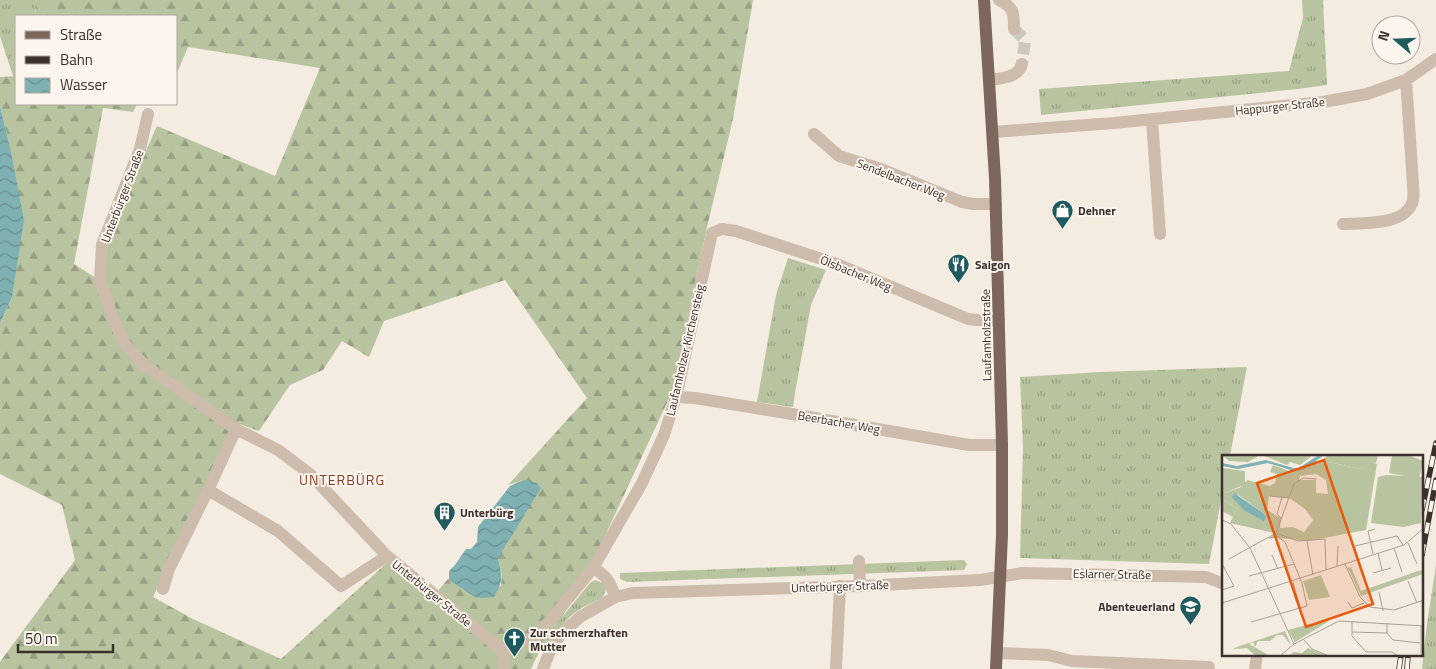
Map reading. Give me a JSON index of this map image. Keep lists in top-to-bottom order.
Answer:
{
  "streets": {
    "main road": ["Laufamholzstraße"],
    "street": [
      "Happurger Straße",
      "Sendelbacher Weg",
      "Unterbürger Straße",
      "Ölsbacher Weg",
      "Laufamholzer Kirchensteig",
      "Beerbacher Weg",
      "Eslarner Straße"
    ]
  },
  "crossings": [
    ["Happurger Straße", "Laufamholzstraße"],
    ["Sendelbacher Weg", "Laufamholzstraße"],
    ["Unterbürger Straße", "Laufamholzstraße"],
    ["Unterbürger Straße", "Eslarner Straße"],
    ["Ölsbacher Weg", "Laufamholzstraße"],
    ["Ölsbacher Weg", "Laufamholzer Kirchensteig"],
    ["Laufamholzstraße", "Beerbacher Weg"],
    ["Laufamholzstraße", "Eslarner Straße"],
    ["Laufamholzer Kirchensteig", "Beerbacher Weg"]
  ],
  "districts": ["UNTERBÜRG"],
  "places": {
    "shop": ["Dehner"],
    "restaurant": ["Saigon"],
    "building": ["Unterbürg"],
    "school or university": ["Abenteuerland"],
    "church": ["Zur schmerzhaften Mutter"]
  },
  "legend": ["Straße", "Bahn", "Wasser"],
  "scale_bar": "50 m",
  "north": "left"
}
